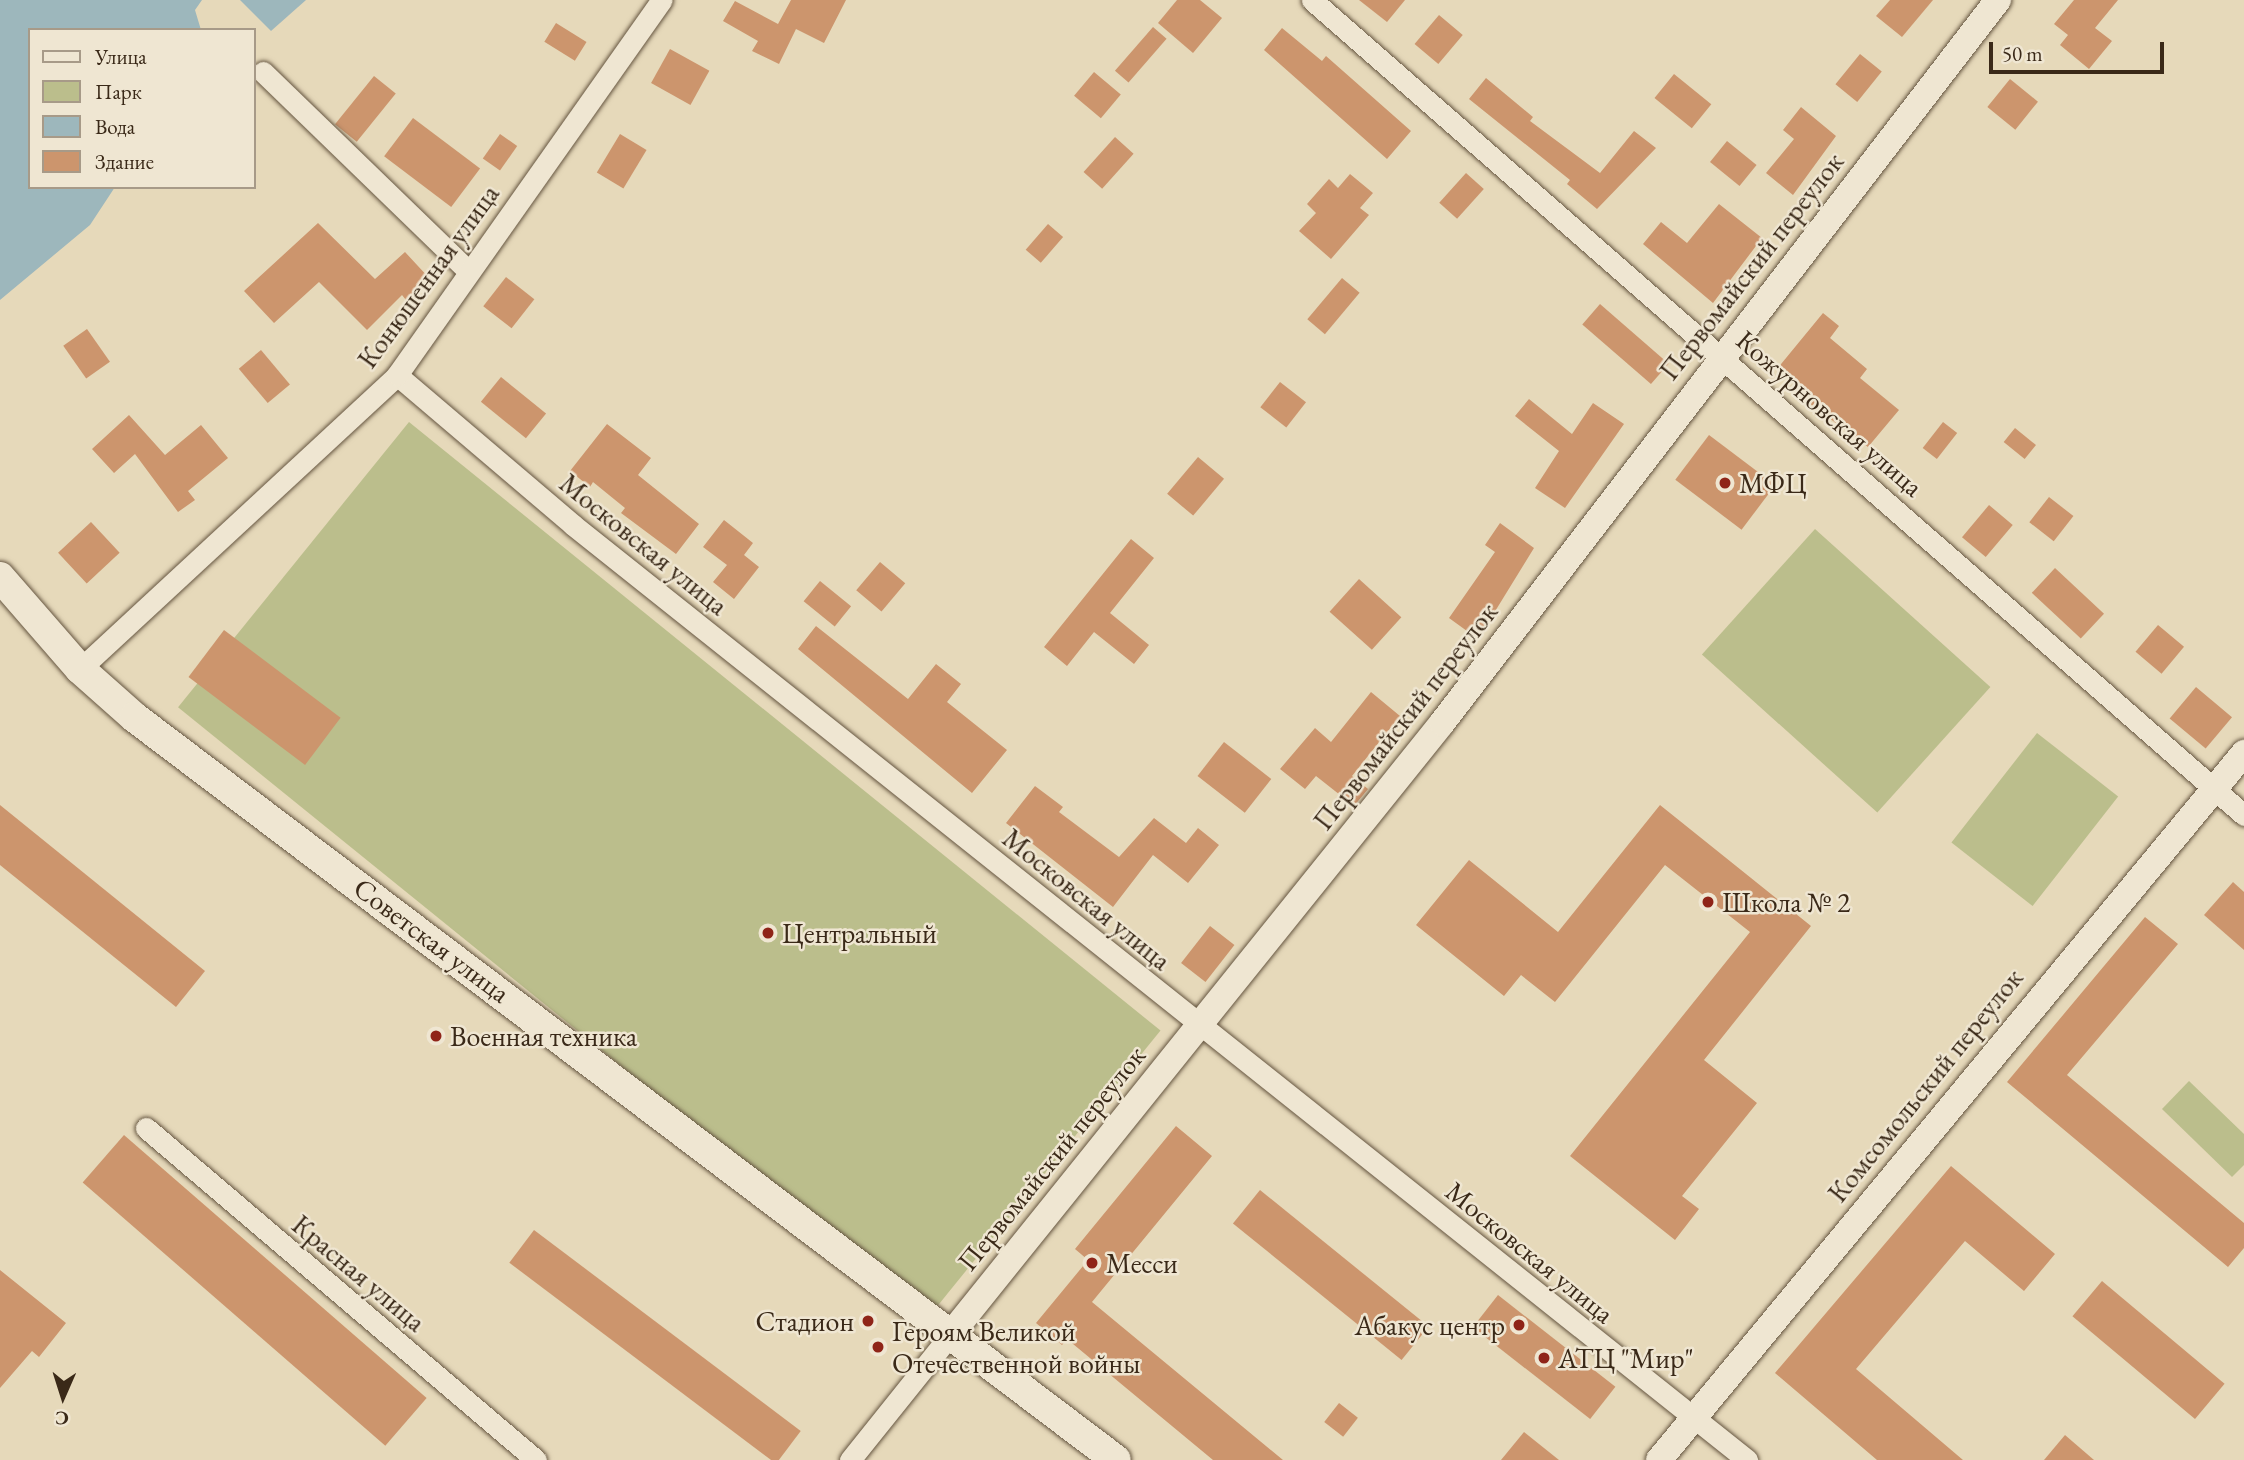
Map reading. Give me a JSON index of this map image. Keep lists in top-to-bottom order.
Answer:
{
  "streets": {
    "main road": ["Советская улица"],
    "street": [
      "Первомайский переулок",
      "Конюшенная улица",
      "Кожурновская улица",
      "Московская улица",
      "Комсомольский переулок",
      "Красная улица"
    ]
  },
  "crossings": [
    ["Первомайский переулок", "Кожурновская улица"],
    ["Первомайский переулок", "Московская улица"],
    ["Первомайский переулок", "Советская улица"],
    ["Конюшенная улица", "Московская улица"],
    ["Конюшенная улица", "Советская улица"],
    ["Кожурновская улица", "Комсомольский переулок"],
    ["Московская улица", "Комсомольский переулок"]
  ],
  "places": [
    "МФЦ",
    "Школа № 2",
    "Центральный",
    "Военная техника",
    "Месси",
    "Стадион",
    "Абакус центр",
    "Героям Великой Отечественной войны",
    "АТЦ \"Мир\""
  ],
  "legend": [
    "Улица",
    "Парк",
    "Вода",
    "Здание"
  ],
  "scale_bar": "50 m",
  "north": "bottom"
}
